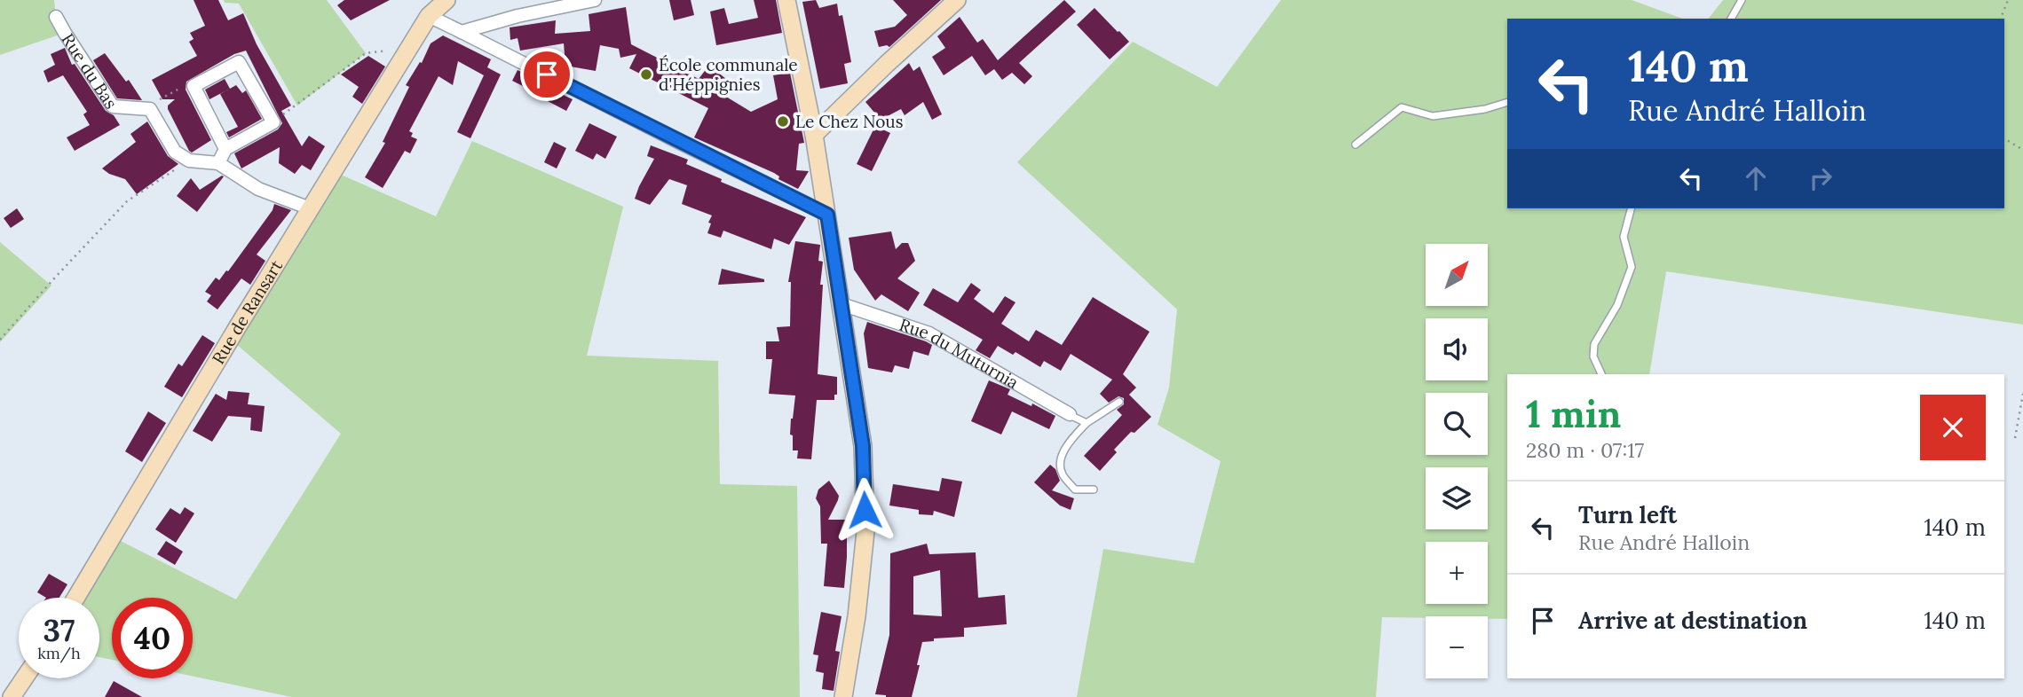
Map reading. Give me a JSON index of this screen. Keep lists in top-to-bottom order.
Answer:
{
  "streets": {
    "street": ["Rue du Bas", "Rue de Ransart", "Rue du Muturnia"]
  },
  "places": ["École communale d'Héppignies", "Le Chez Nous"],
  "north": "top right",
  "page": {
    "turn": ["140 m", "Rue André Halloin"],
    "map_buttons": ["+", "−"],
    "heading": ["1 min", "280 m · 07:17"],
    "list": [
      {
        "name": "Turn left",
        "note": "Rue André Halloin",
        "value": "140 m"
      },
      {
        "name": "Arrive at destination",
        "value": "140 m"
      }
    ],
    "speed": "37 km/h",
    "limit": "40"
  }
}
